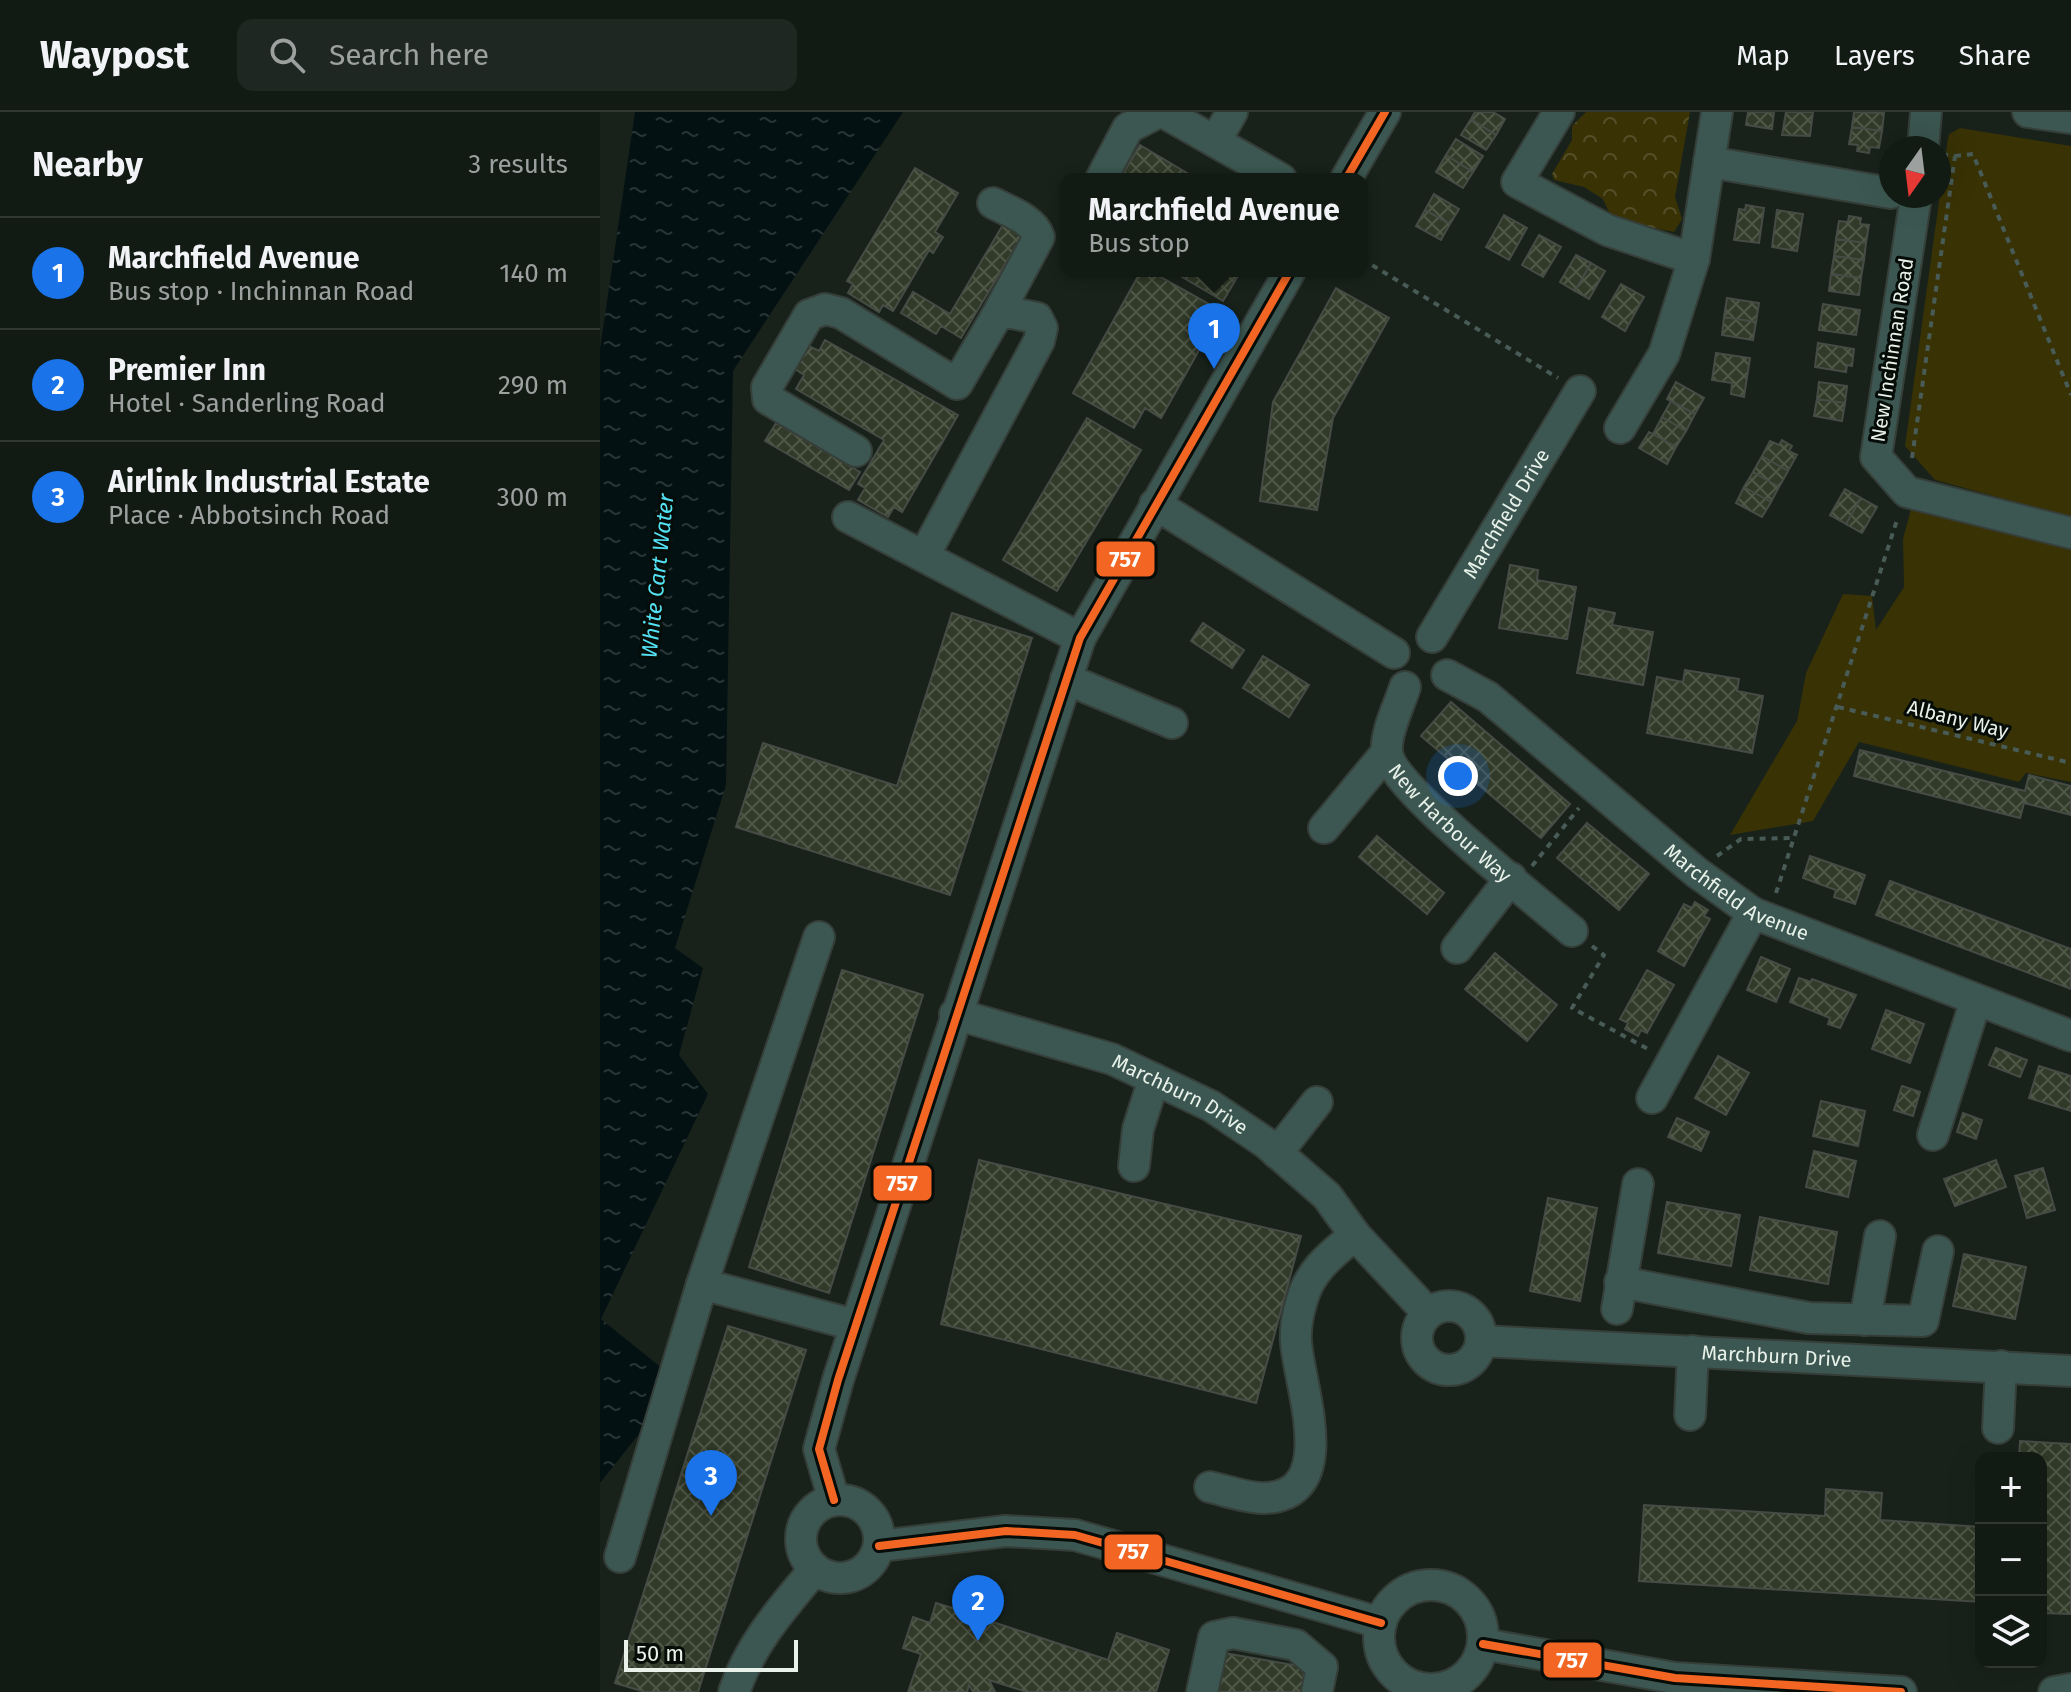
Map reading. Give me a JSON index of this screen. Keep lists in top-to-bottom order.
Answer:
{
  "streets": {
    "street": [
      "New Inchinnan Road",
      "Marchfield Drive",
      "New Harbour Way",
      "Marchfield Avenue",
      "Marchburn Drive"
    ],
    "path": ["Albany Way"]
  },
  "crossings": [
    ["Marchfield Drive", "New Harbour Way"],
    ["Marchfield Drive", "Marchfield Avenue"],
    ["New Harbour Way", "Marchfield Avenue"]
  ],
  "water": ["White Cart Water"],
  "lines": ["transit line 757"],
  "scale_bar": "50 m",
  "north": "bottom",
  "page": {
    "header": "Waypost",
    "search": "Search here",
    "nav": ["Map", "Layers", "Share"],
    "heading": ["Nearby", "3 results"],
    "popup": ["Marchfield Avenue", "Bus stop"],
    "list": [
      {
        "mark": "1",
        "name": "Marchfield Avenue",
        "note": "Bus stop · Inchinnan Road",
        "value": "140 m"
      },
      {
        "mark": "2",
        "name": "Premier Inn",
        "note": "Hotel · Sanderling Road",
        "value": "290 m"
      },
      {
        "mark": "3",
        "name": "Airlink Industrial Estate",
        "note": "Place · Abbotsinch Road",
        "value": "300 m"
      }
    ],
    "pins": ["1", "3", "2"],
    "map_buttons": ["+", "−"],
    "scale": "50 m"
  }
}
